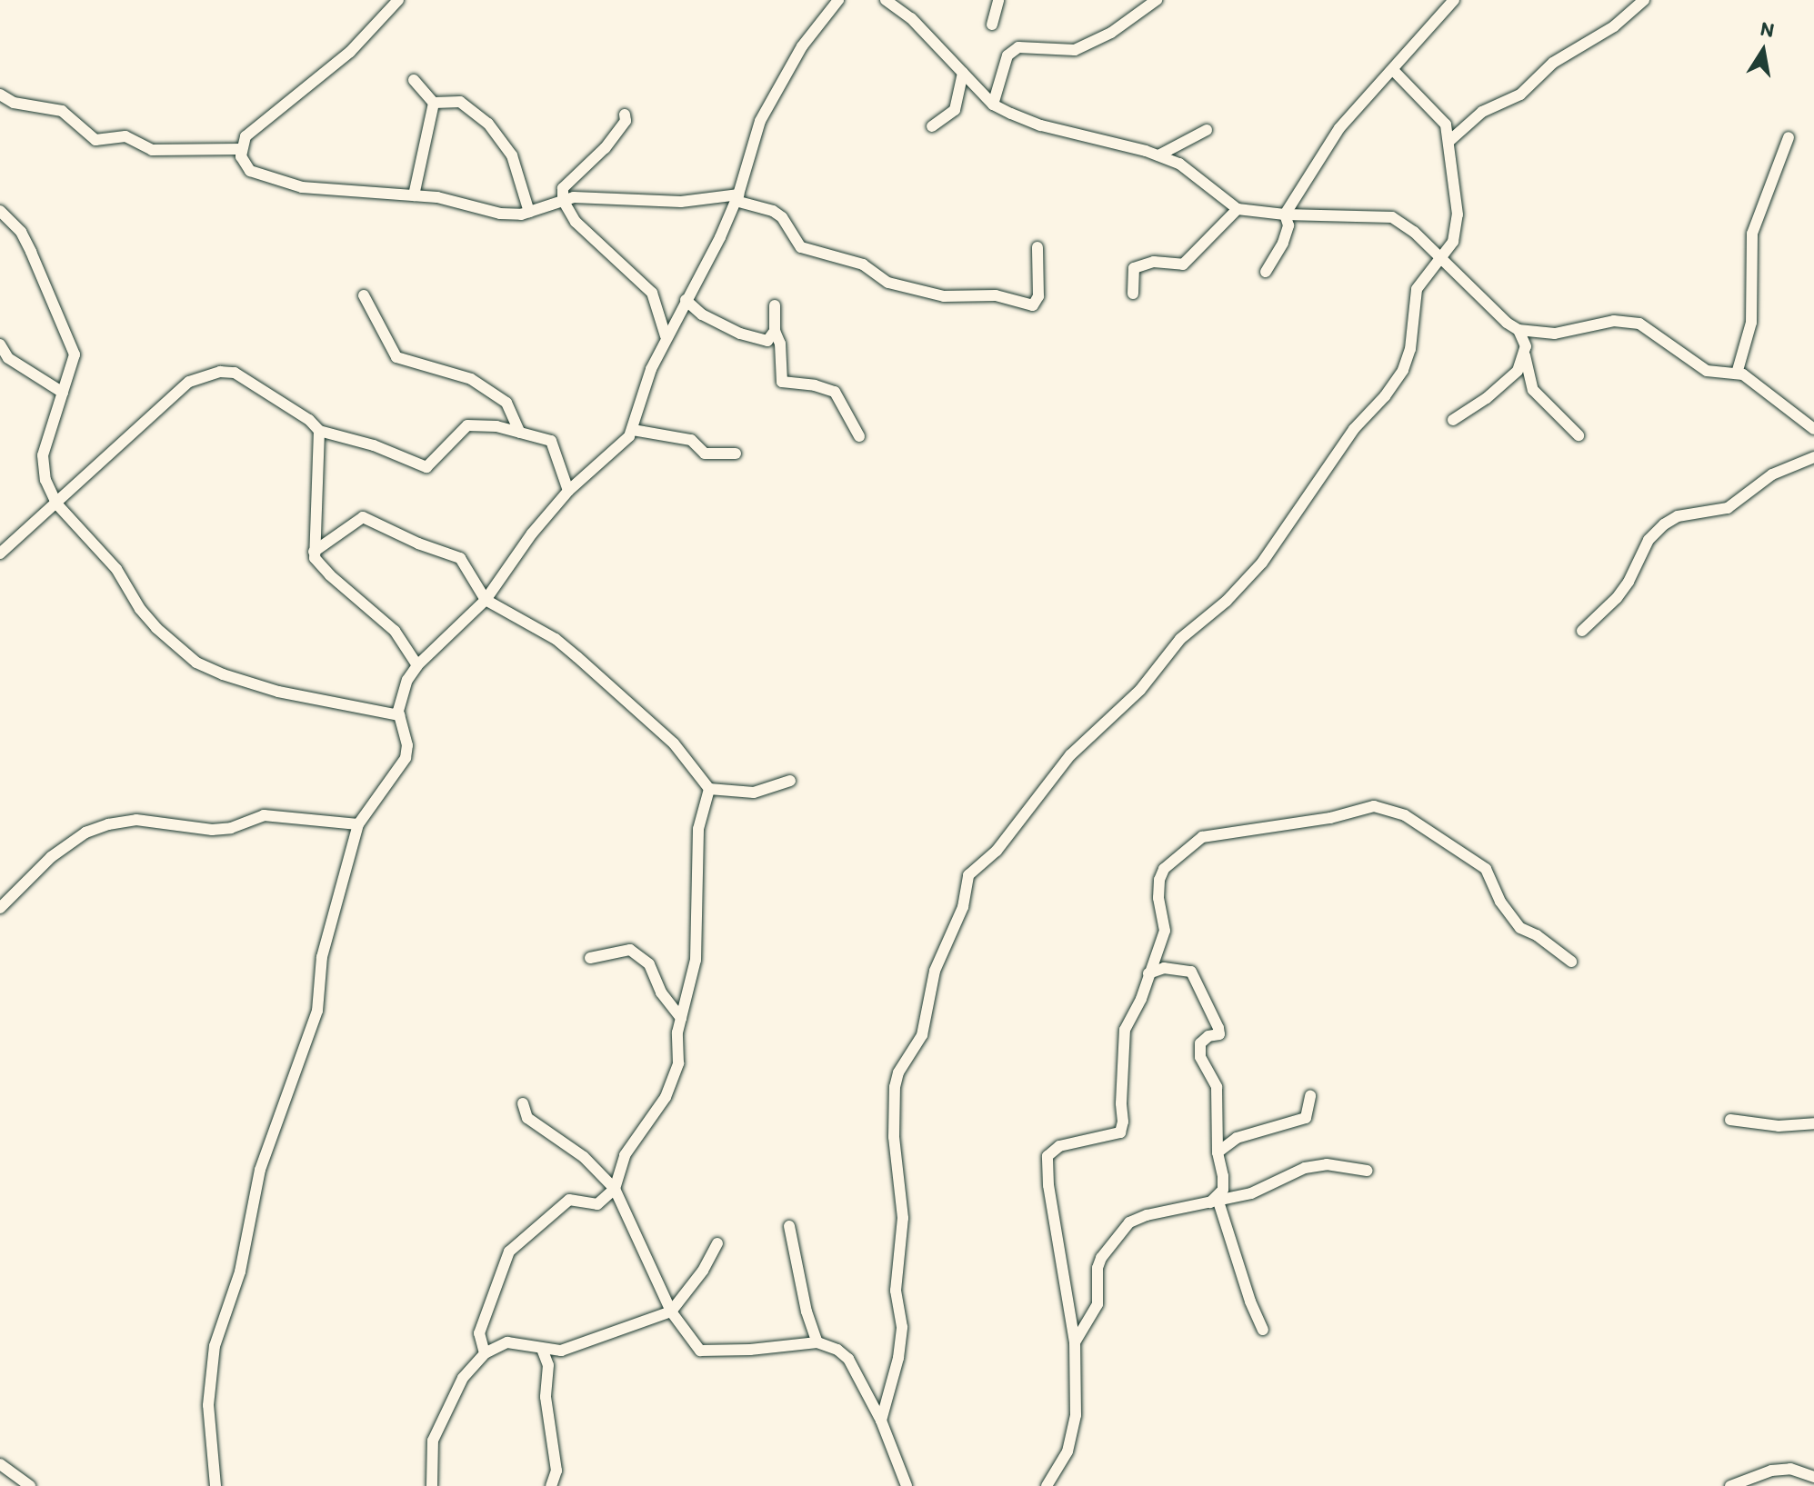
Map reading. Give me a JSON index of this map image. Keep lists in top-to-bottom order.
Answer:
{
  "north": "top"
}
